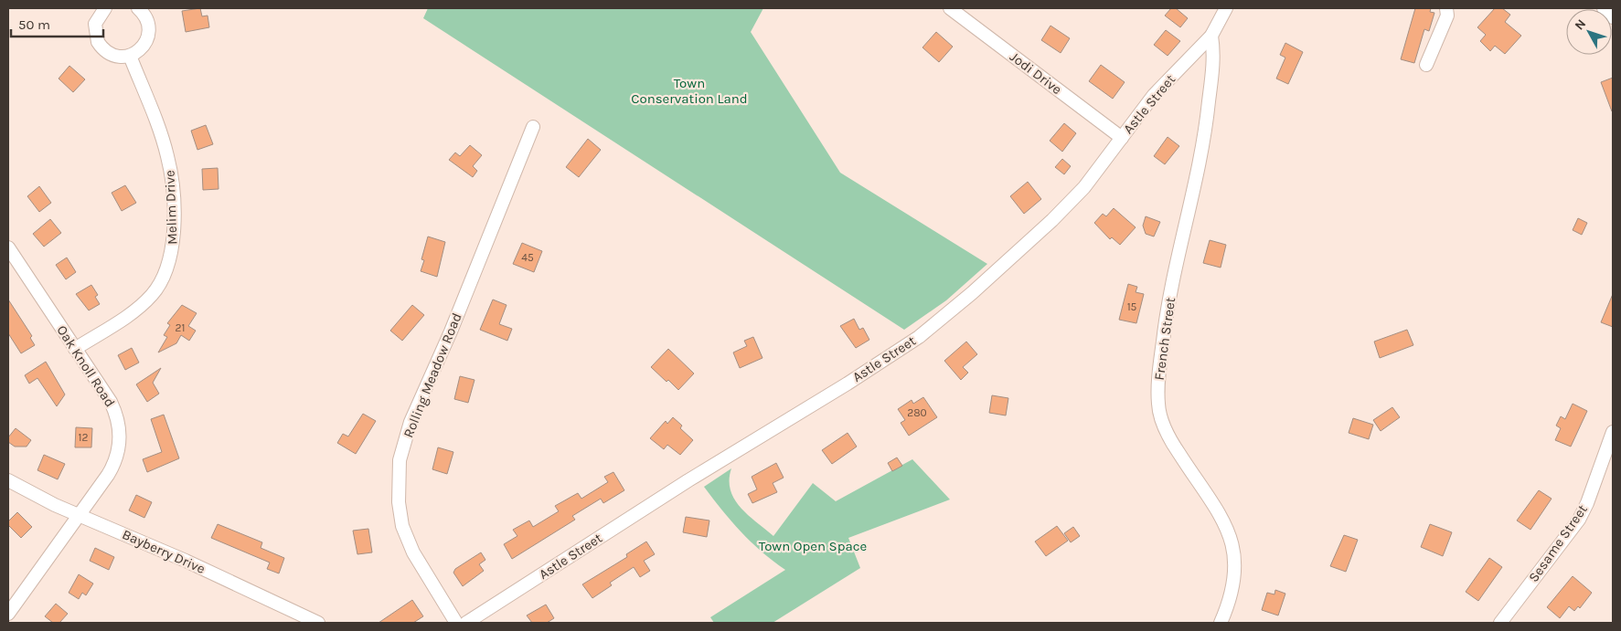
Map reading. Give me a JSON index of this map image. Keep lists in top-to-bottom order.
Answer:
{
  "streets": {
    "street": [
      "Jodi Drive",
      "Astle Street",
      "Melim Drive",
      "French Street",
      "Oak Knoll Road",
      "Rolling Meadow Road",
      "Sesame Street",
      "Bayberry Drive"
    ]
  },
  "crossings": [
    ["Jodi Drive", "Astle Street"],
    ["Astle Street", "French Street"],
    ["Melim Drive", "Oak Knoll Road"],
    ["Oak Knoll Road", "Bayberry Drive"]
  ],
  "parks": ["Town Conservation Land", "Town Open Space"],
  "house_numbers": [
    "45",
    "15",
    "21",
    "280",
    "12"
  ],
  "scale_bar": "50 m",
  "north": "top left"
}
